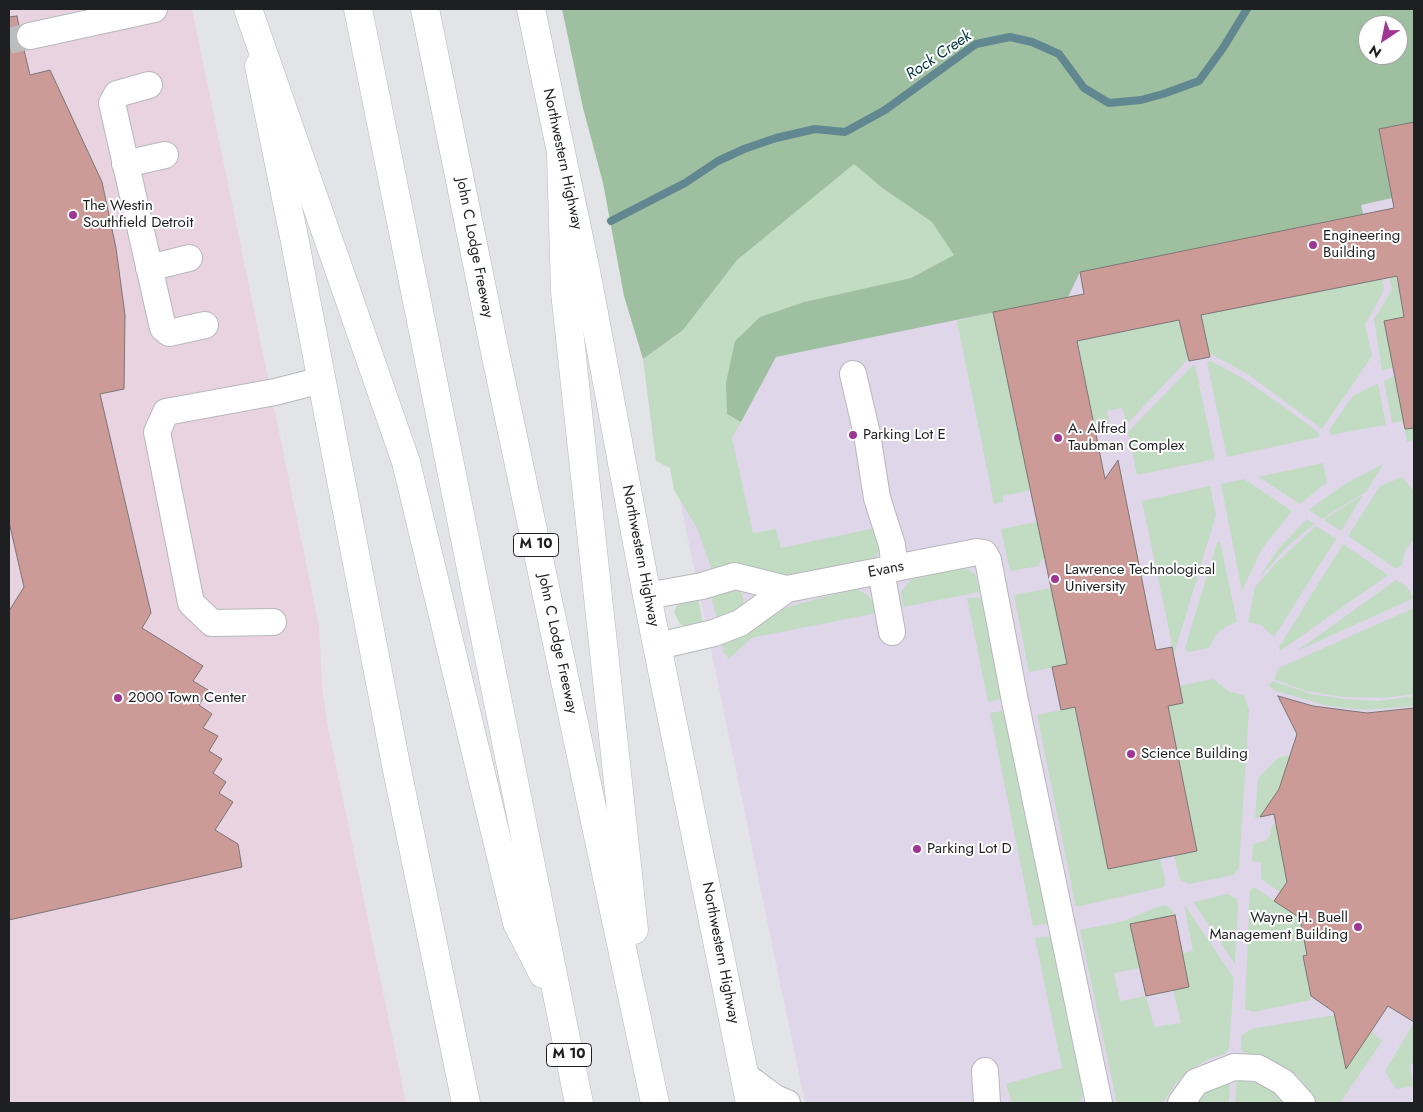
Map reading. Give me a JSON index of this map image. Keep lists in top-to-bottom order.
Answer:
{
  "streets": {
    "main road": ["Northwestern Highway", "John C Lodge Freeway", "M 10"],
    "street": ["Evans"]
  },
  "crossings": [
    ["Northwestern Highway", "Evans"]
  ],
  "water": ["Rock Creek"],
  "places": [
    "The Westin Southfield Detroit",
    "Engineering Building",
    "Parking Lot E",
    "A. Alfred Taubman Complex",
    "Lawrence Technological University",
    "2000 Town Center",
    "Science Building",
    "Parking Lot D",
    "Wayne H. Buell Management Building"
  ],
  "north": "bottom left"
}
